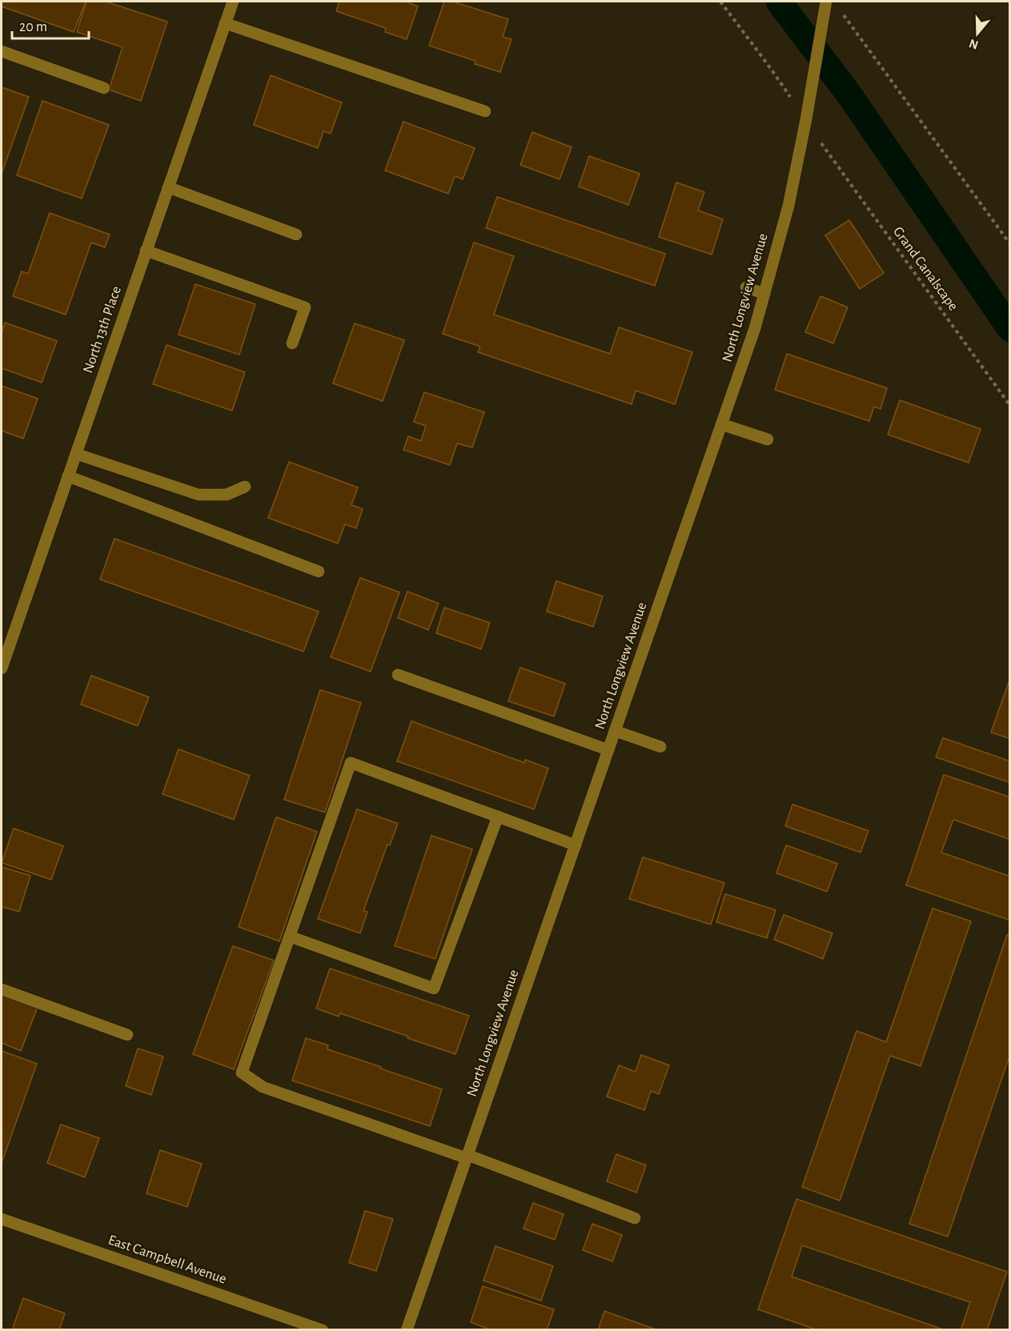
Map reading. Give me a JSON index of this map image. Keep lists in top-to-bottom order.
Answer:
{
  "streets": {
    "street": ["North Longview Avenue", "North 13th Place", "East Campbell Avenue"],
    "path": ["Grand Canalscape"]
  },
  "scale_bar": "20 m",
  "north": "bottom"
}
